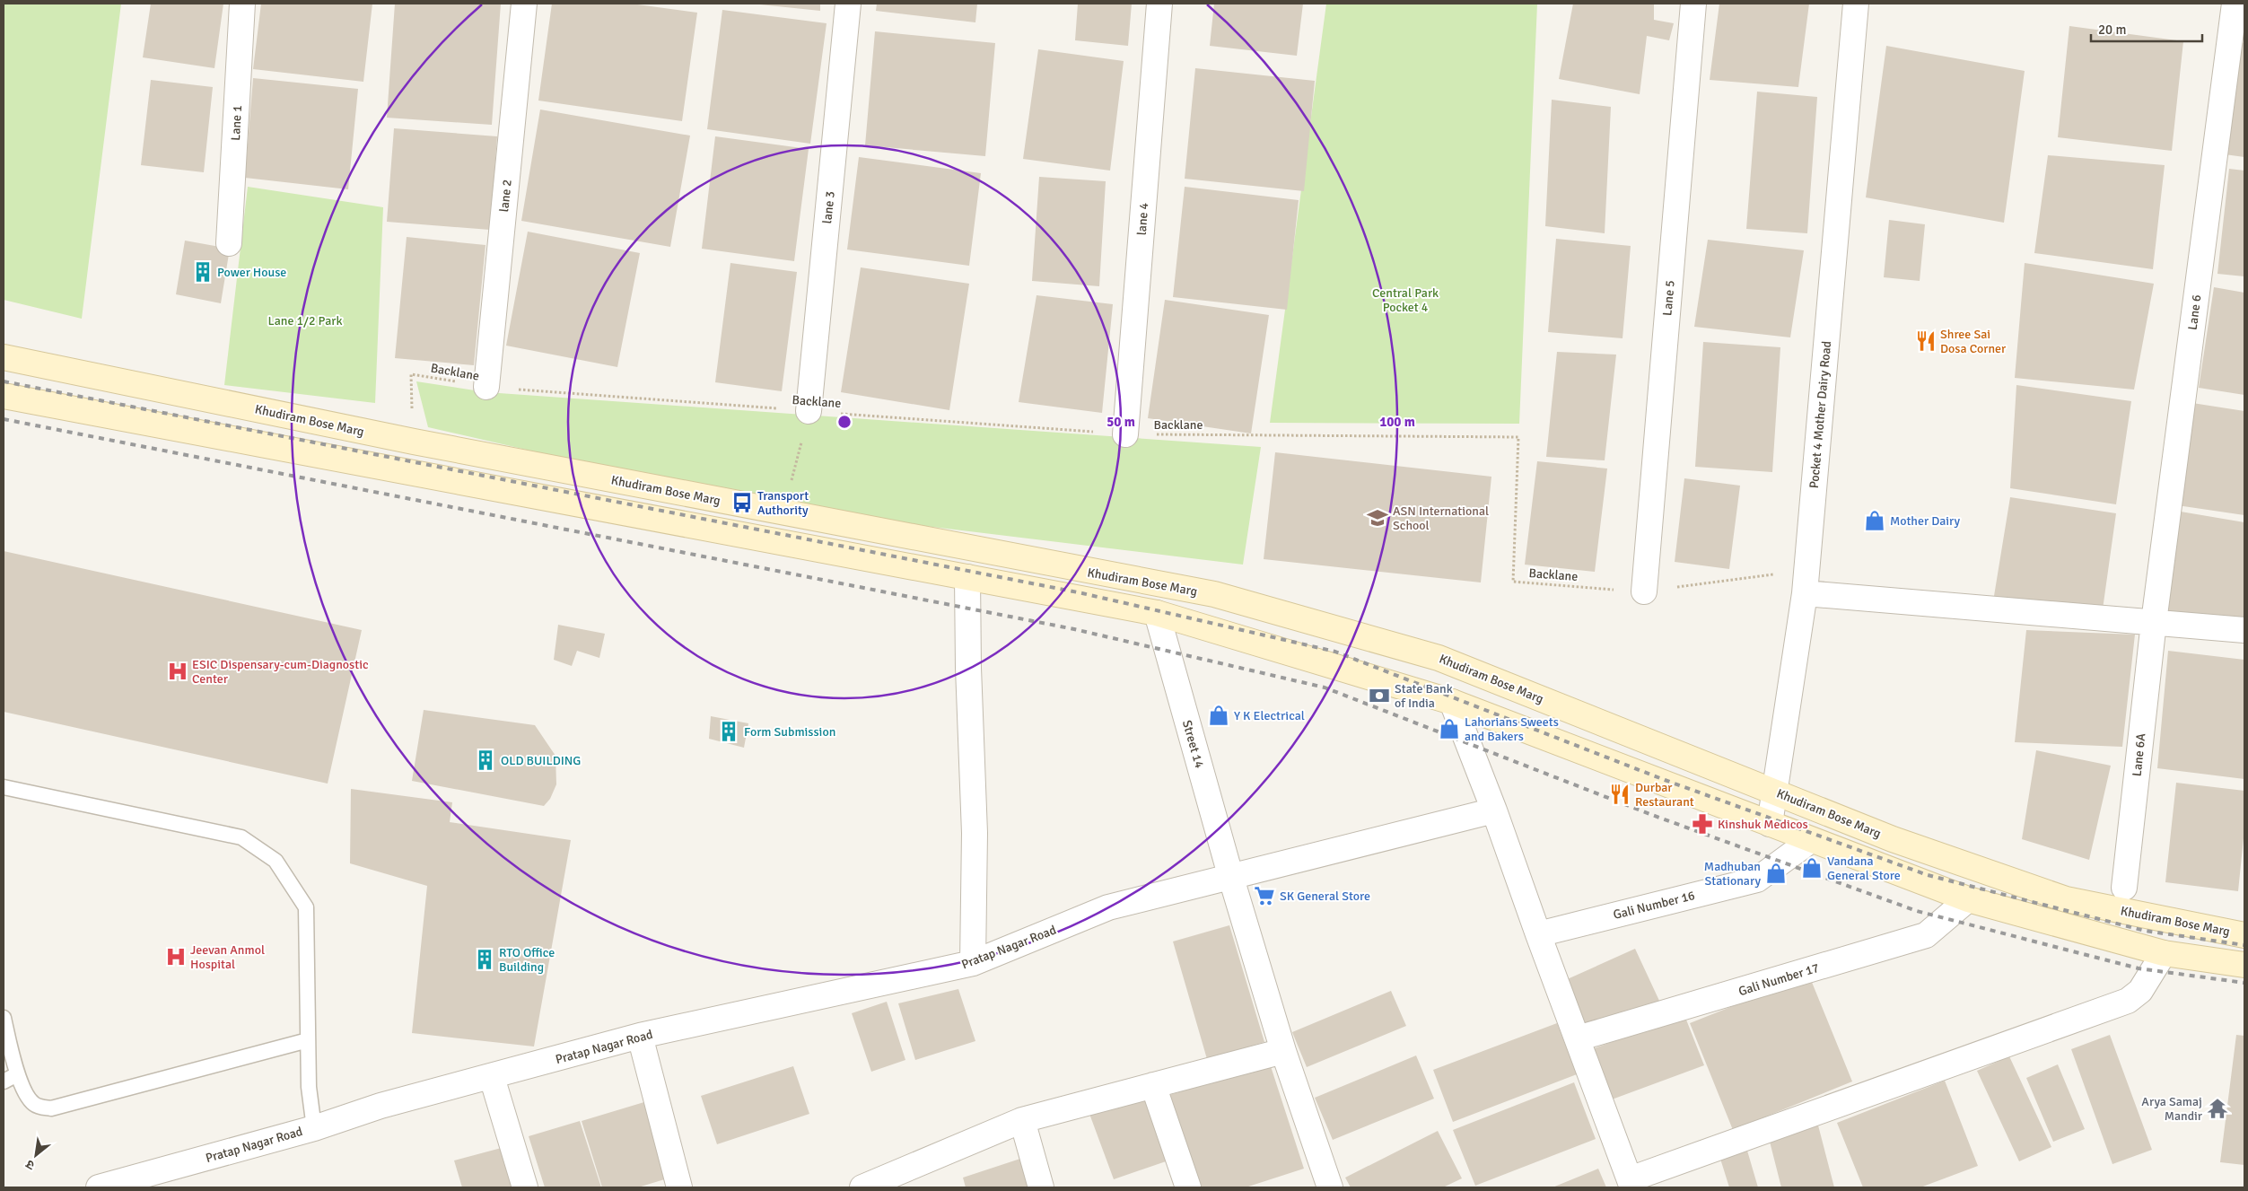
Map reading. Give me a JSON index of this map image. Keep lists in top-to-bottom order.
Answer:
{
  "streets": {
    "street": [
      "Lane 1",
      "lane 2",
      "lane 3",
      "lane 4",
      "Lane 5",
      "Lane 6",
      "Pocket 4 Mother Dairy Road",
      "Khudiram Bose Marg",
      "Street 14",
      "Lane 6A",
      "Gali Number 16",
      "Pratap Nagar Road",
      "Gali Number 17"
    ],
    "path": ["Backlane"]
  },
  "crossings": [
    ["lane 2", "Backlane"],
    ["lane 3", "Backlane"],
    ["lane 4", "Backlane"],
    ["Lane 5", "Backlane"],
    ["Lane 6", "Lane 6A"],
    ["Backlane", "Pocket 4 Mother Dairy Road"],
    ["Pocket 4 Mother Dairy Road", "Khudiram Bose Marg"],
    ["Street 14", "Pratap Nagar Road"]
  ],
  "parks": ["Central Park Pocket 4", "Lane 1/2 Park"],
  "places": {
    "building": [
      "Power House",
      "Form Submission",
      "OLD BUILDING",
      "RTO Office Building"
    ],
    "restaurant": ["Shree Sai Dosa Corner", "Durbar Restaurant"],
    "bus stop": ["Transport Authority"],
    "school or university": ["ASN International School"],
    "shop": [
      "Mother Dairy",
      "Y K Electrical",
      "Lahorians Sweets and Bakers",
      "Vandana General Store",
      "Madhuban Stationary"
    ],
    "hospital": ["ESIC Dispensary-cum-Diagnostic Center", "Jeevan Anmol Hospital"],
    "bank": ["State Bank of India"],
    "pharmacy": ["Kinshuk Medicos"],
    "supermarket": ["SK General Store"],
    "temple": ["Arya Samaj Mandir"]
  },
  "scale_bar": "20 m",
  "north": "bottom left",
  "rings": ["50 m", "100 m"]
}
